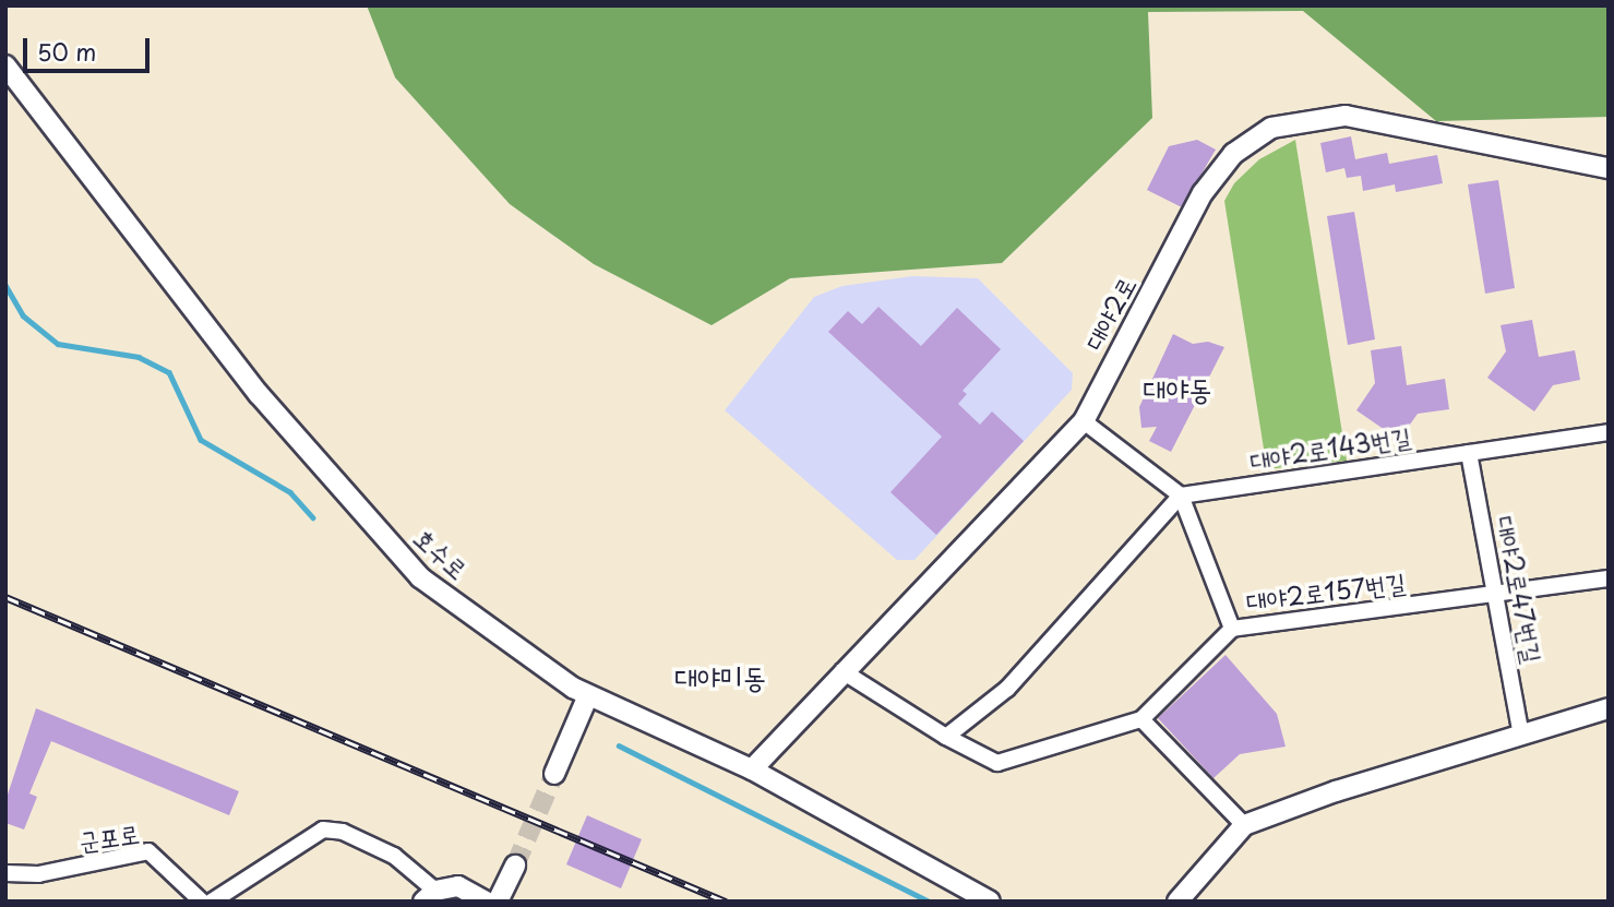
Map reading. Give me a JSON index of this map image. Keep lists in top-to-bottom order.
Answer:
{
  "streets": {
    "street": [
      "대야2로",
      "대야2로143번길",
      "호수로",
      "대야2로47번길",
      "대야2로157번길",
      "군포로"
    ]
  },
  "crossings": [
    ["대야2로", "호수로"],
    ["대야2로", "대야2로157번길"],
    ["대야2로143번길", "대야2로47번길"],
    ["대야2로47번길", "대야2로157번길"]
  ],
  "districts": ["대야동", "대야미동"],
  "scale_bar": "50 m"
}
